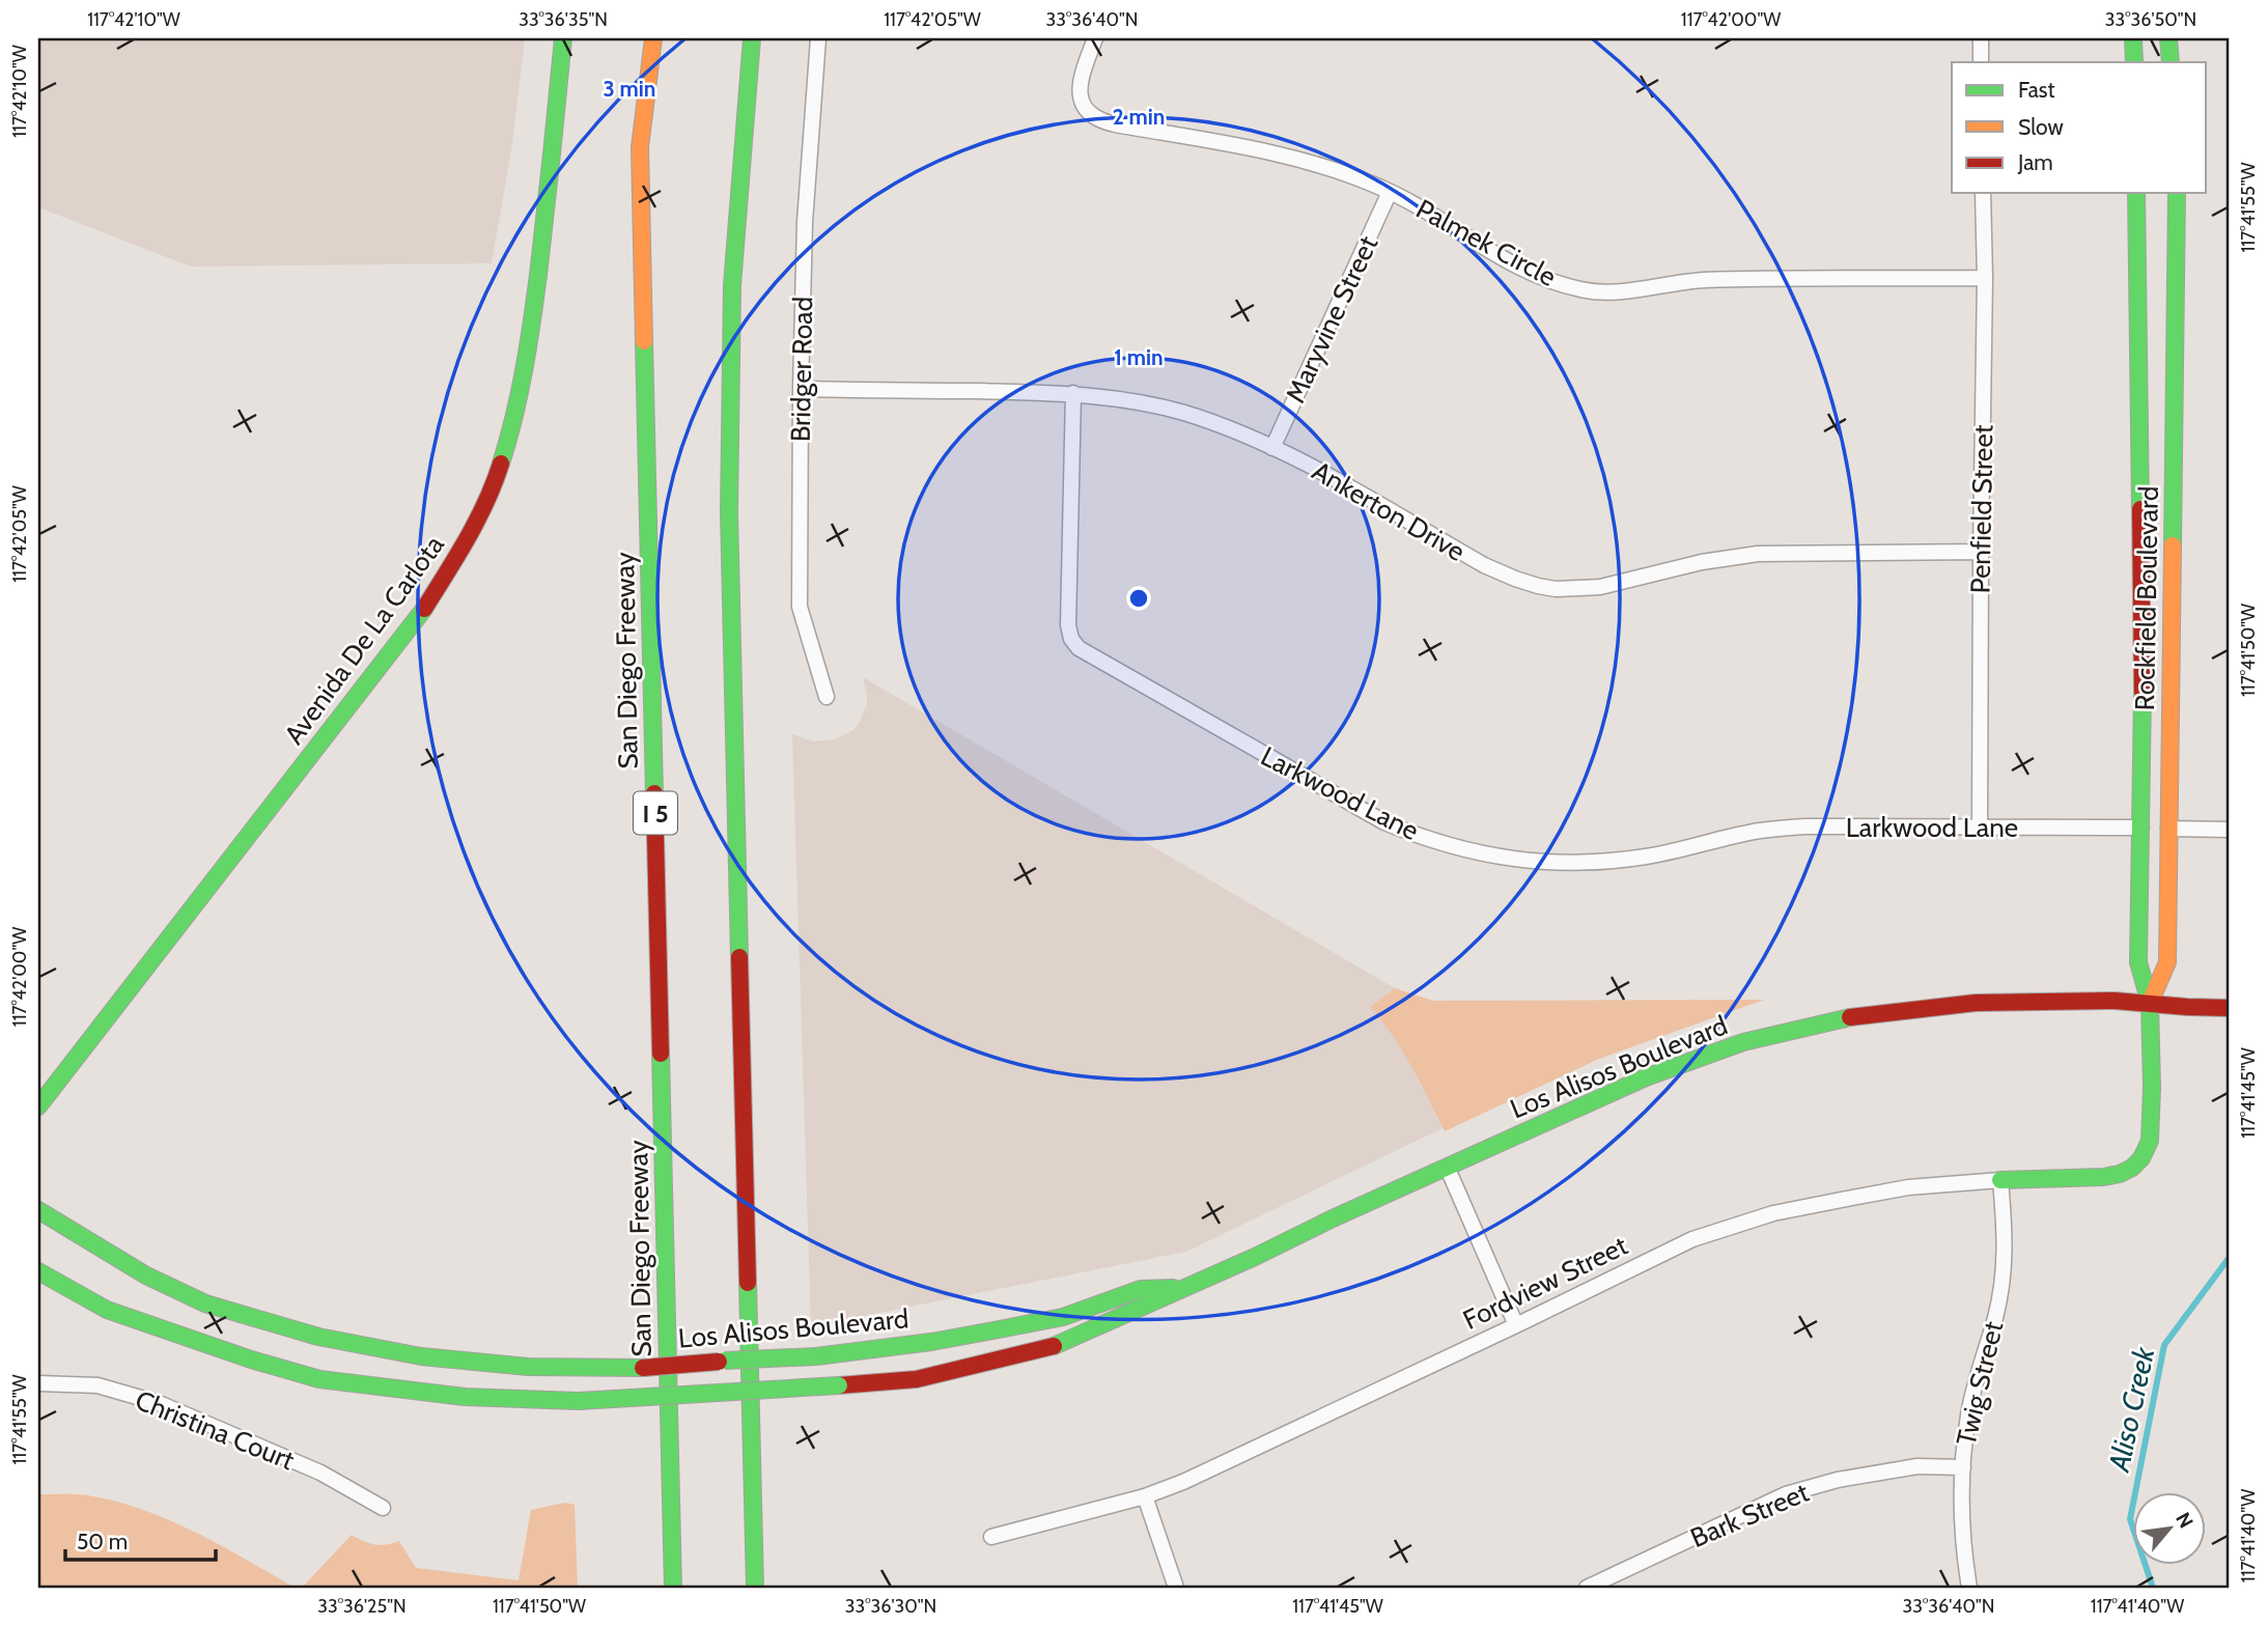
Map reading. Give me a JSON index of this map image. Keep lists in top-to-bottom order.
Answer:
{
  "streets": {
    "main road": [
      "Rockfield Boulevard",
      "Avenida De La Carlota",
      "San Diego Freeway",
      "I 5",
      "Los Alisos Boulevard",
      "Fordview Street"
    ],
    "street": [
      "Palmek Circle",
      "Maryvine Street",
      "Bridger Road",
      "Penfield Street",
      "Ankerton Drive",
      "Larkwood Lane",
      "Twig Street",
      "Christina Court",
      "Bark Street"
    ]
  },
  "crossings": [
    ["Palmek Circle", "Maryvine Street"],
    ["Palmek Circle", "Penfield Street"],
    ["Maryvine Street", "Ankerton Drive"],
    ["Bridger Road", "Ankerton Drive"],
    ["Penfield Street", "Ankerton Drive"],
    ["Penfield Street", "Larkwood Lane"],
    ["Ankerton Drive", "Larkwood Lane"],
    ["Rockfield Boulevard", "Larkwood Lane"],
    ["Rockfield Boulevard", "Los Alisos Boulevard"],
    ["Rockfield Boulevard", "Fordview Street"],
    ["Fordview Street", "Twig Street"],
    ["Twig Street", "Bark Street"]
  ],
  "water": ["Aliso Creek"],
  "legend": ["Fast", "Slow", "Jam"],
  "scale_bar": "50 m",
  "north": "top right",
  "coordinates": [
    "117°42'10\"W",
    "33°36'35\"N",
    "117°42'05\"W",
    "33°36'40\"N",
    "117°42'00\"W",
    "33°36'50\"N",
    "117°41'55\"W",
    "117°41'50\"W",
    "117°41'45\"W",
    "117°41'40\"W",
    "33°36'25\"N",
    "33°36'30\"N"
  ],
  "rings": ["3 min", "2 min", "1 min"]
}
